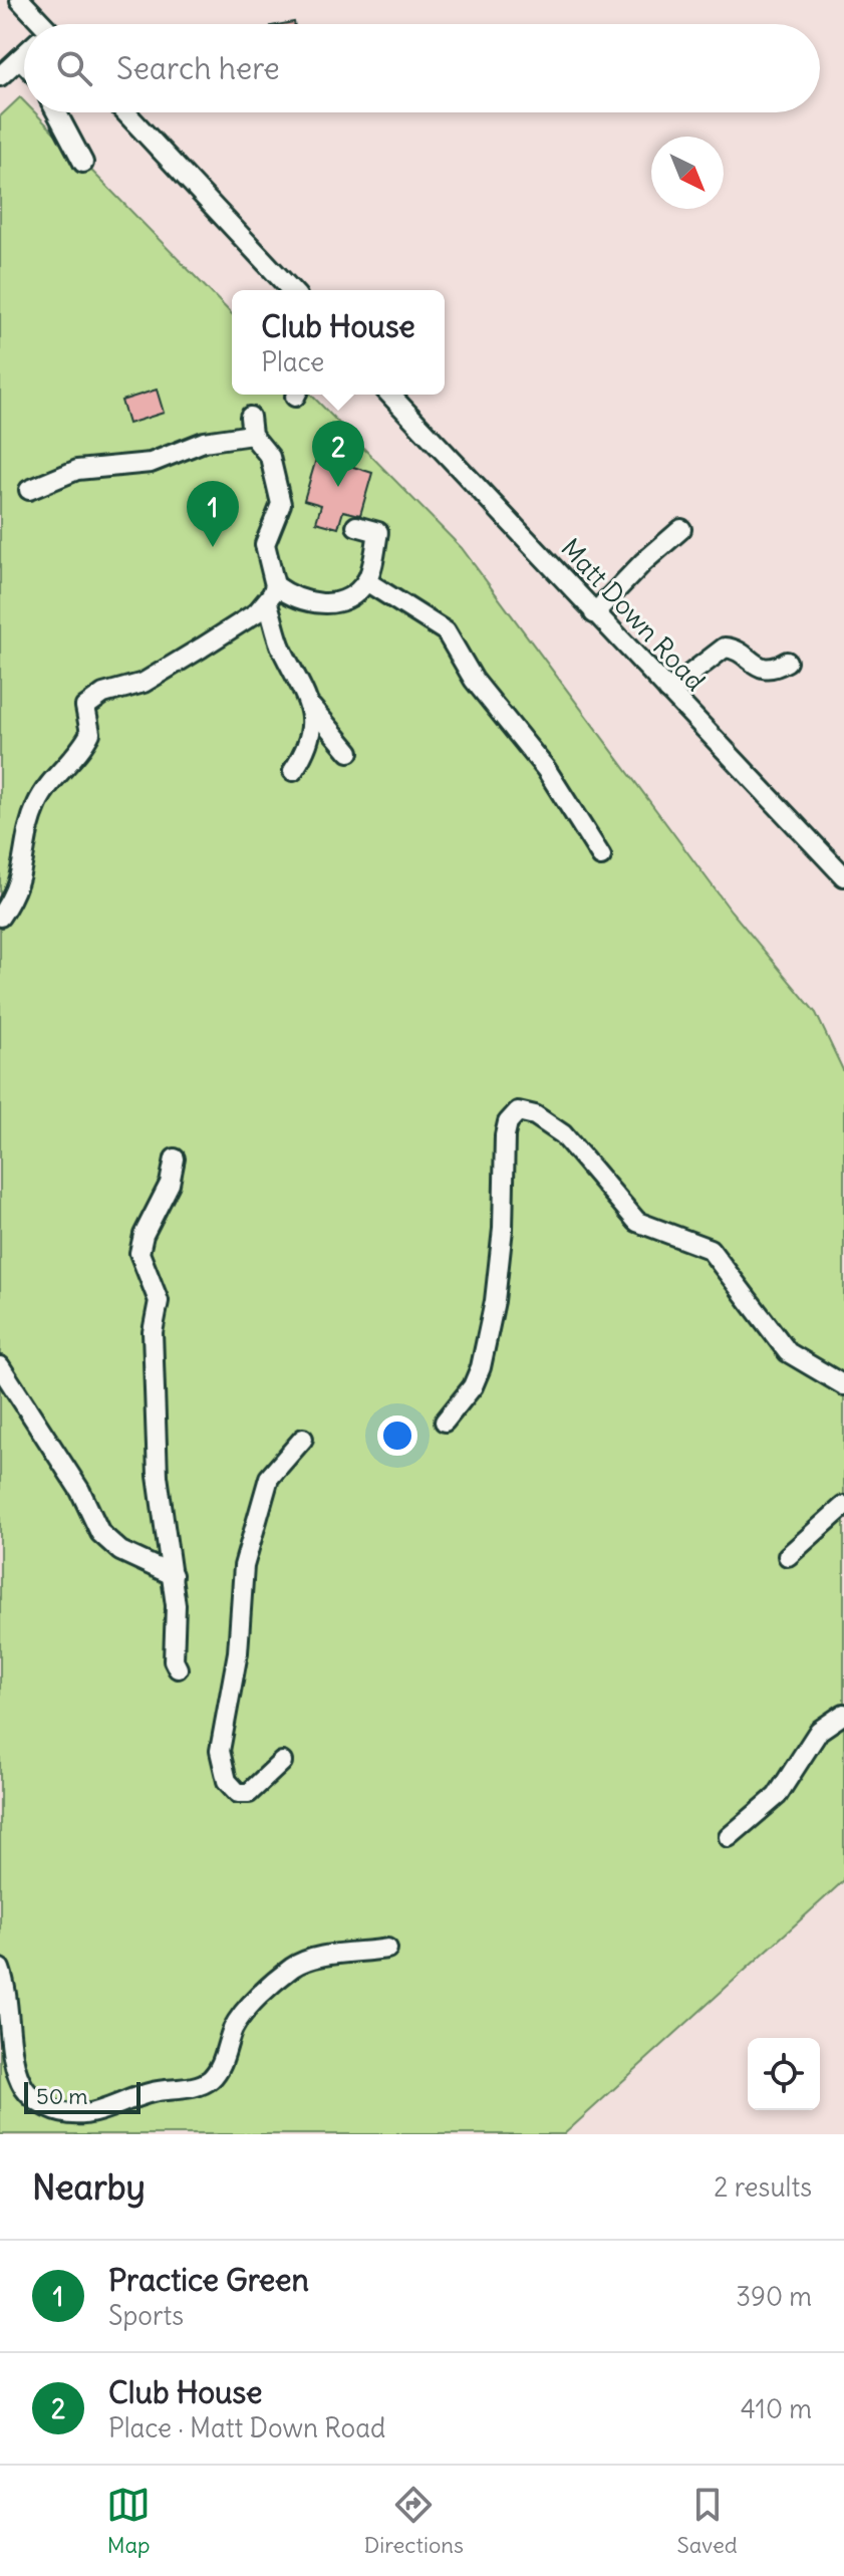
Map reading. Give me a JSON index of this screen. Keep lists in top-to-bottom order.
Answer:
{
  "streets": {
    "street": ["Matt Down Road"]
  },
  "scale_bar": "50 m",
  "north": "bottom right",
  "page": {
    "search": "Search here",
    "popup": ["Club House", "Place"],
    "pins": ["2", "1"],
    "scale": "50 m",
    "heading": ["Nearby", "2 results"],
    "list": [
      {
        "mark": "1",
        "name": "Practice Green",
        "note": "Sports",
        "value": "390 m"
      },
      {
        "mark": "2",
        "name": "Club House",
        "note": "Place · Matt Down Road",
        "value": "410 m"
      }
    ],
    "nav": ["Map", "Directions", "Saved"]
  }
}
